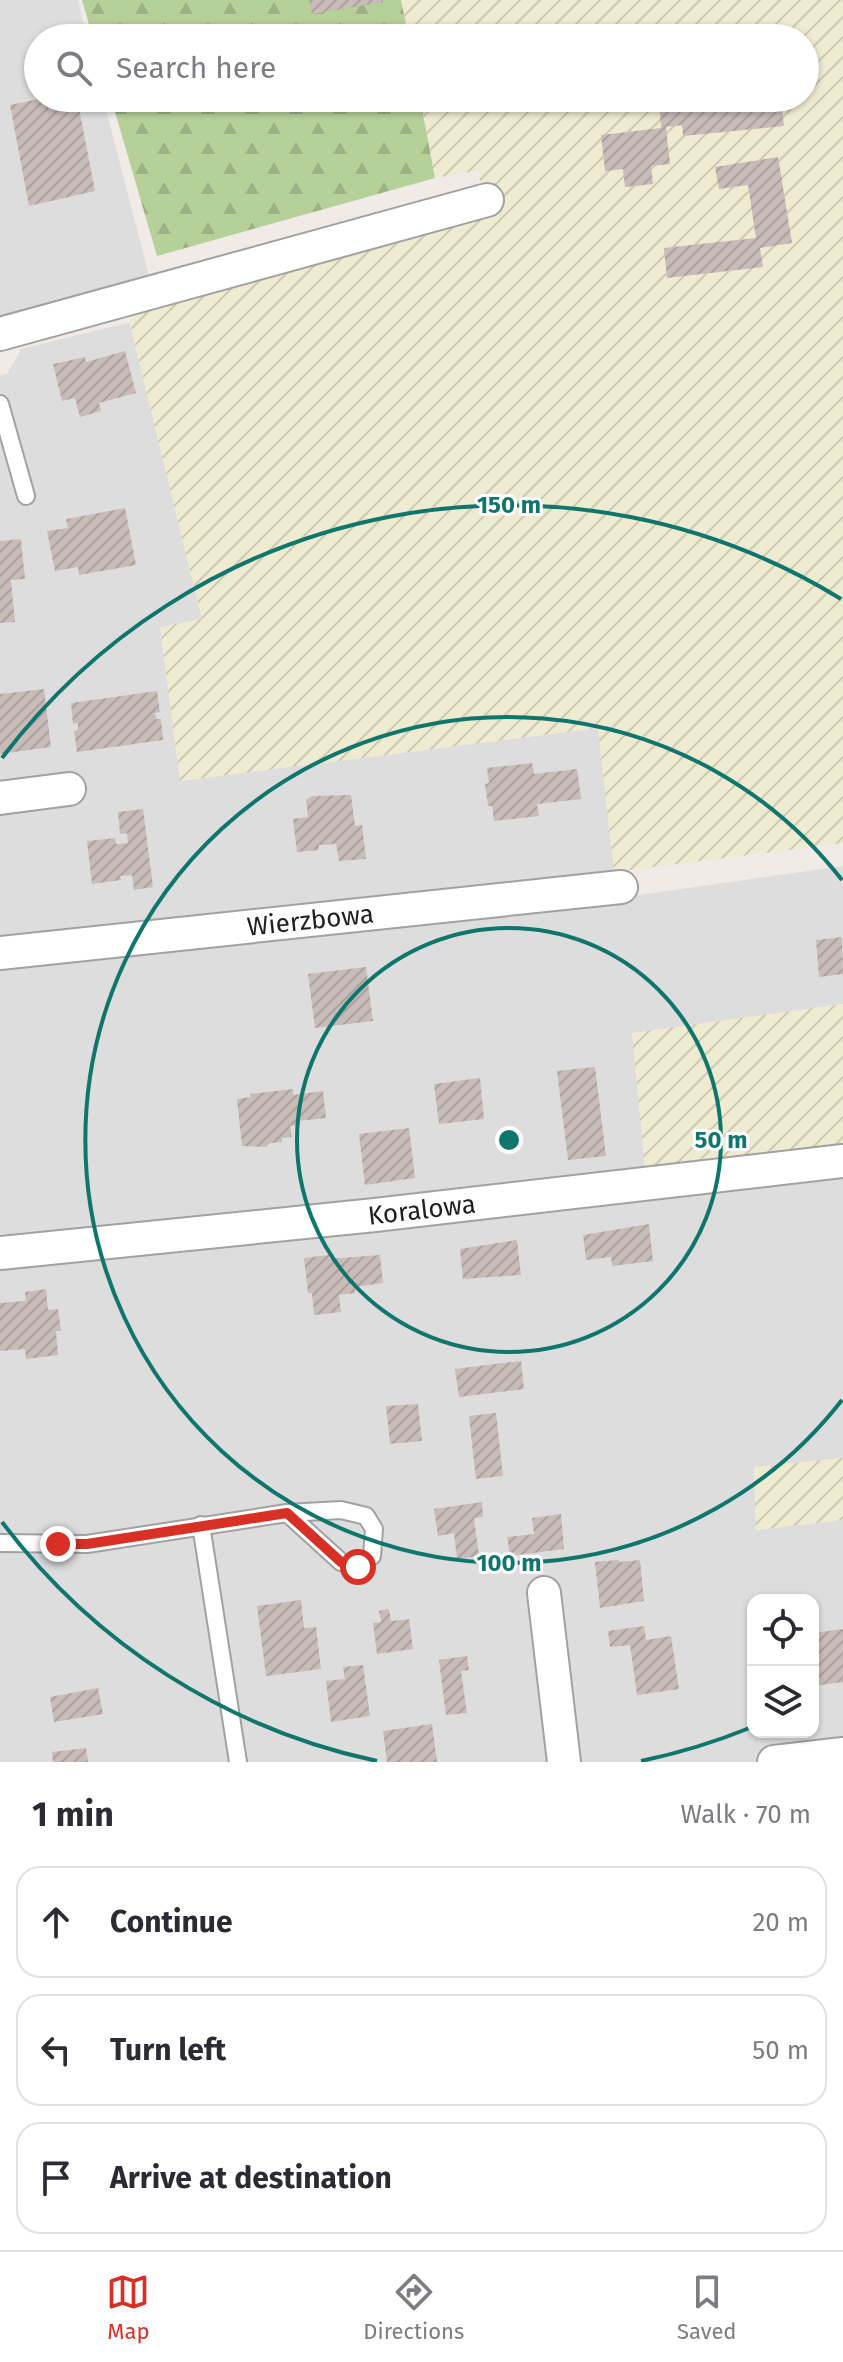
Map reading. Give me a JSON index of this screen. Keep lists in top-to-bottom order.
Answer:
{
  "streets": {
    "street": ["Wierzbowa", "Koralowa"]
  },
  "page": {
    "search": "Search here",
    "heading": ["1 min", "Walk · 70 m"],
    "list": [
      ["Continue", "20 m"],
      ["Turn left", "50 m"],
      "Arrive at destination"
    ],
    "nav": ["Map", "Directions", "Saved"]
  },
  "rings": ["150 m", "50 m", "100 m"]
}
